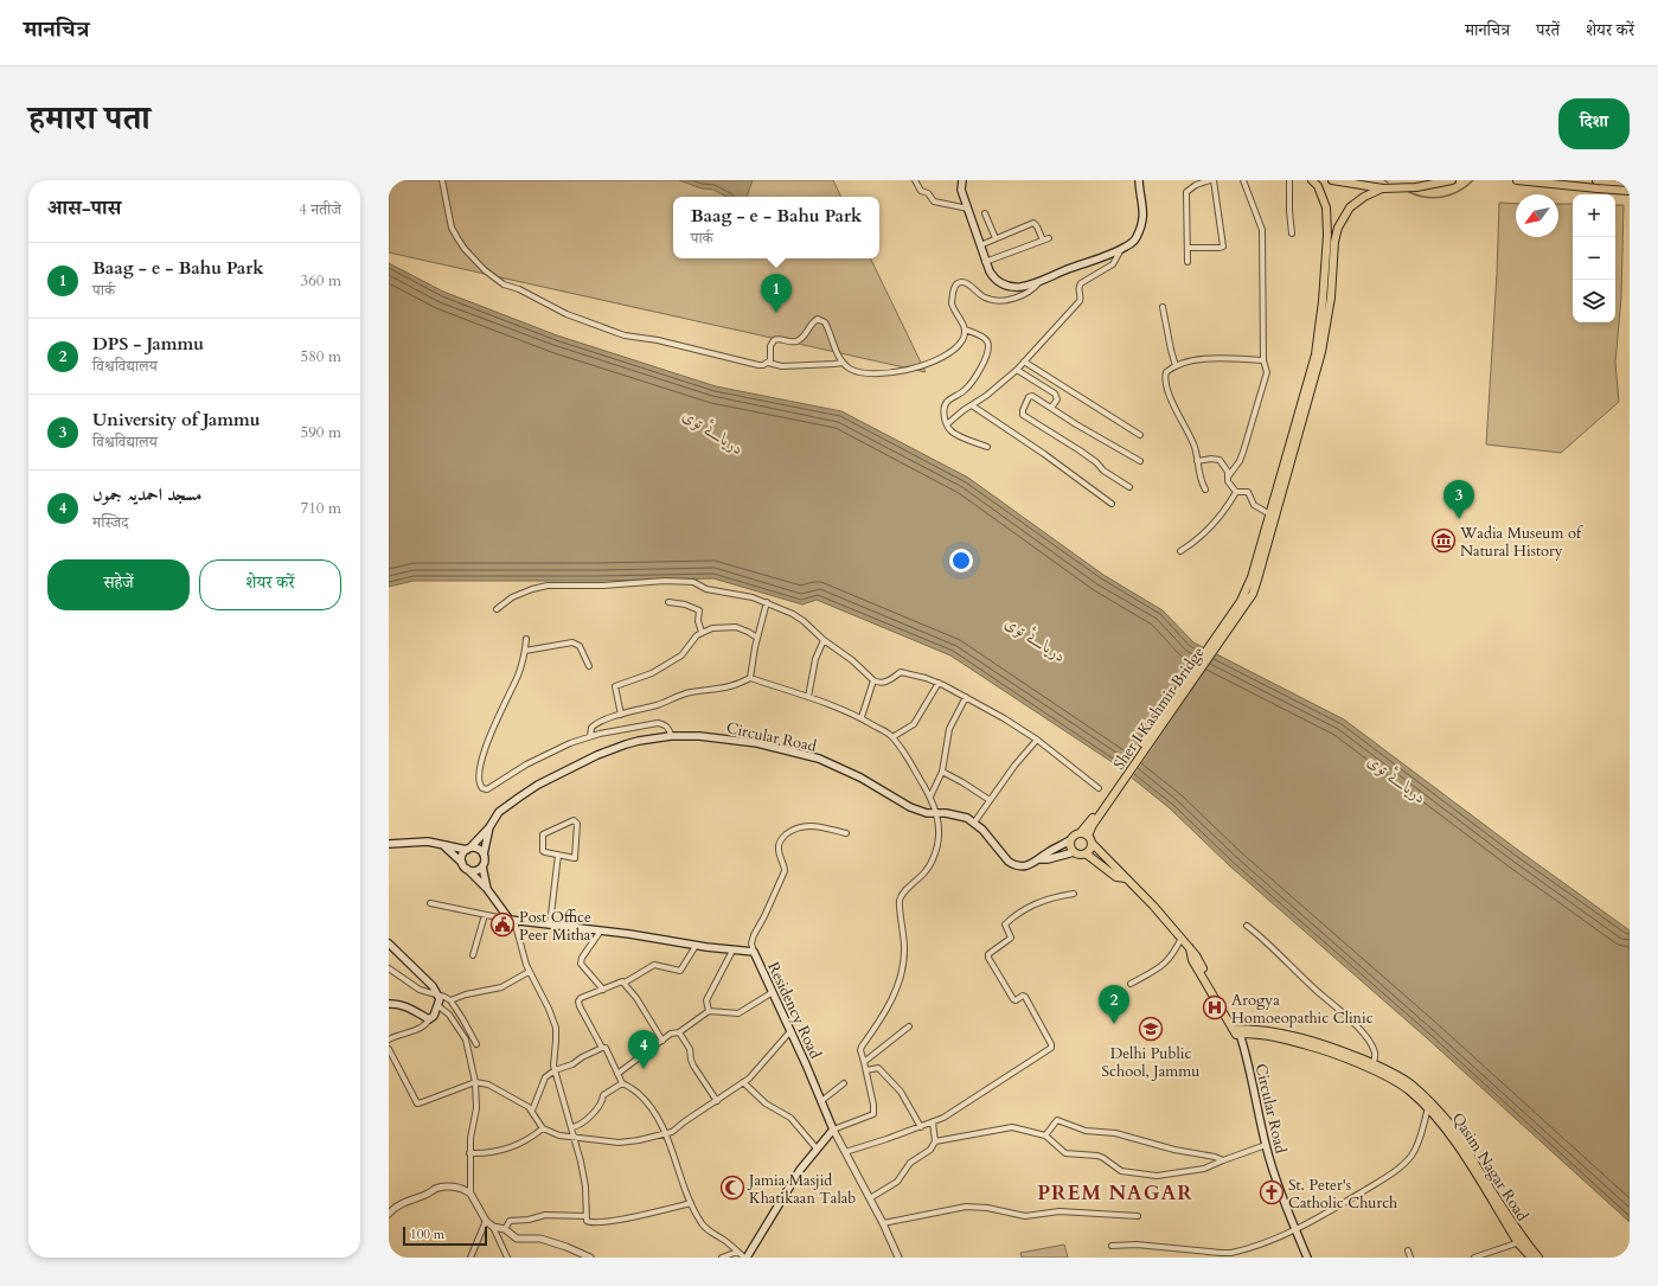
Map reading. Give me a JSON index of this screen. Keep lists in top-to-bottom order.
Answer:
{
  "streets": {
    "main road": [
      "Sher I Kashmir Bridge",
      "Circular Road",
      "Residency Road",
      "Qasim Nagar Road"
    ]
  },
  "crossings": [
    ["Circular Road", "Qasim Nagar Road"]
  ],
  "districts": ["PREM NAGAR"],
  "water": ["دریائے توی"],
  "places": {
    "museum": ["Wadia Museum of Natural History"],
    "public building": ["Post Office Peer Mitha"],
    "hospital": ["Arogya Homoeopathic Clinic"],
    "school or university": ["Delhi Public School, Jammu"],
    "mosque": ["Jamia Masjid Khatikaan Talab"],
    "church": ["St. Peter's Catholic Church"]
  },
  "scale_bar": "100 m",
  "north": "bottom left",
  "page": {
    "header": "मानचित्र",
    "nav": ["मानचित्र", "परतें", "शेयर करें"],
    "title": "हमारा पता",
    "buttons": [
      "दिशा",
      ["सहेजें", "शेयर करें"]
    ],
    "heading": ["आस-पास", "4 नतीजे"],
    "map_buttons": ["+", "−"],
    "popup": ["Baag - e - Bahu Park", "पार्क"],
    "list": [
      {
        "mark": "1",
        "name": "Baag - e - Bahu Park",
        "note": "पार्क",
        "value": "360 m"
      },
      {
        "mark": "2",
        "name": "DPS - Jammu",
        "note": "विश्वविद्यालय",
        "value": "580 m"
      },
      {
        "mark": "3",
        "name": "University of Jammu",
        "note": "विश्वविद्यालय",
        "value": "590 m"
      },
      {
        "mark": "4",
        "name": "مسجد احمدیہ جموں",
        "note": "मस्जिद",
        "value": "710 m"
      }
    ],
    "pins": [
      "1",
      "3",
      "2",
      "4"
    ],
    "scale": "100 m"
  }
}
